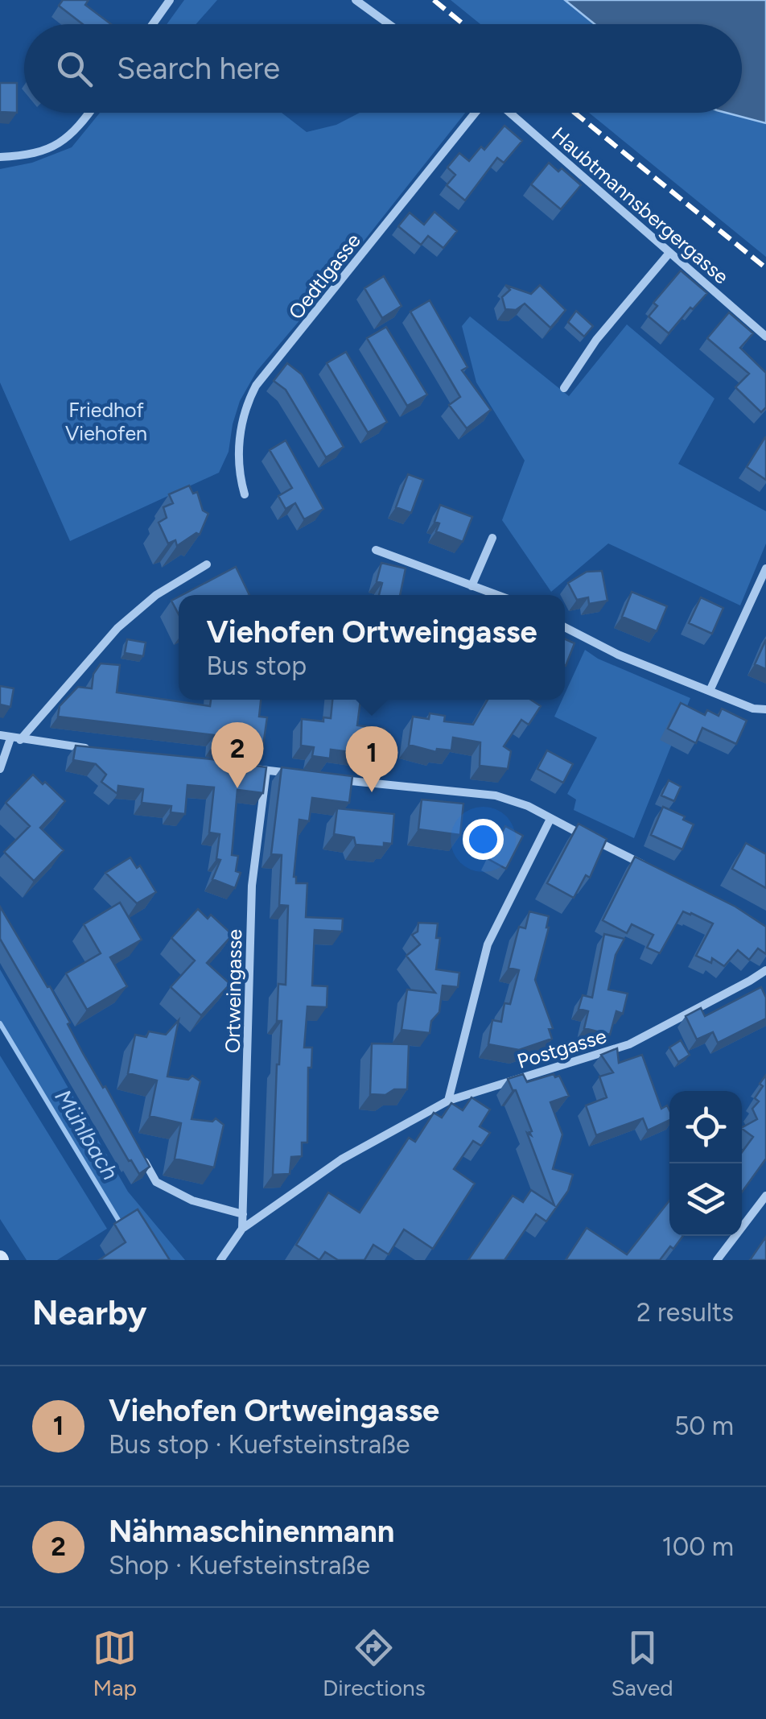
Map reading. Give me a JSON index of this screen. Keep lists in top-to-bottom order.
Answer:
{
  "streets": {
    "street": [
      "Haubtmannsbergergasse",
      "Oedtlgasse",
      "Ortweingasse",
      "Postgasse"
    ]
  },
  "crossings": [
    ["Ortweingasse", "Postgasse"]
  ],
  "water": ["Mühlbach"],
  "parks": ["Friedhof Viehofen"],
  "page": {
    "search": "Search here",
    "popup": ["Viehofen Ortweingasse", "Bus stop"],
    "pins": ["2", "1"],
    "heading": ["Nearby", "2 results"],
    "list": [
      {
        "mark": "1",
        "name": "Viehofen Ortweingasse",
        "note": "Bus stop · Kuefsteinstraße",
        "value": "50 m"
      },
      {
        "mark": "2",
        "name": "Nähmaschinenmann",
        "note": "Shop · Kuefsteinstraße",
        "value": "100 m"
      }
    ],
    "nav": ["Map", "Directions", "Saved"]
  }
}
